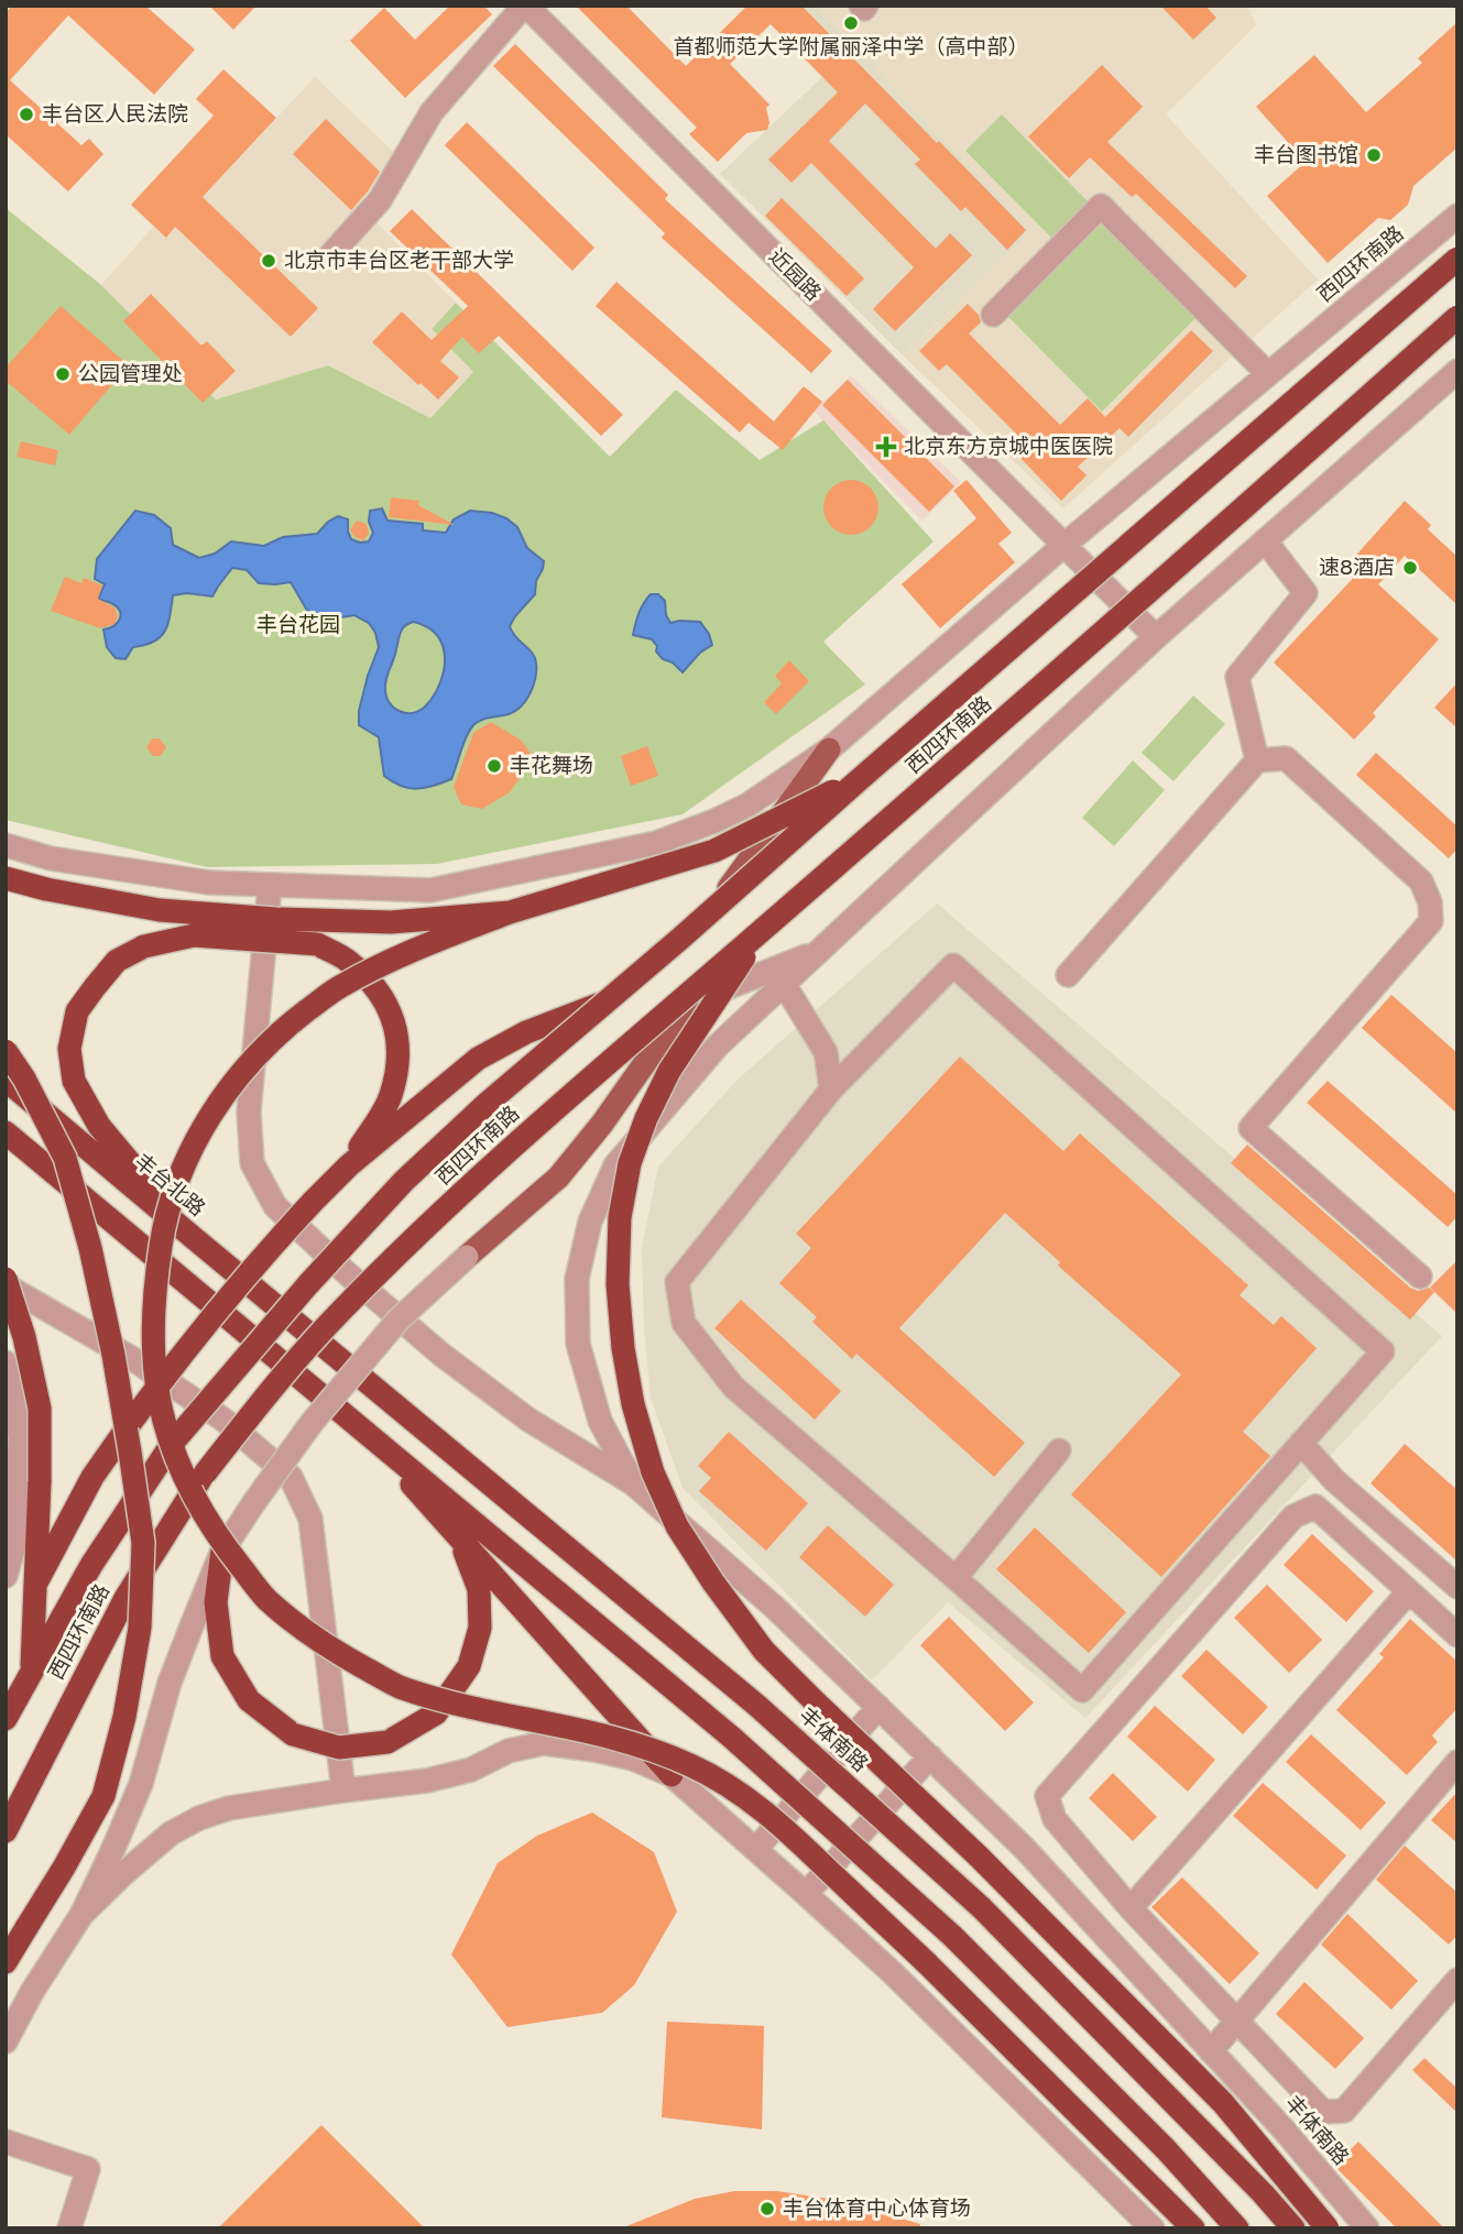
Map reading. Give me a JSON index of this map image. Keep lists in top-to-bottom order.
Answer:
{
  "streets": {
    "highway": ["西四环南路", "丰台北路", "丰体南路"],
    "street": ["近园路"]
  },
  "crossings": [
    ["西四环南路", "近园路"],
    ["丰台北路", "丰体南路"]
  ],
  "parks": ["丰台花园"],
  "places": {
    "other": [
      "首都师范大学附属丽泽中学（高中部）",
      "丰台区人民法院",
      "丰台图书馆",
      "北京市丰台区老干部大学",
      "公园管理处",
      "速8酒店",
      "丰花舞场",
      "丰台体育中心体育场"
    ],
    "health": ["北京东方京城中医医院"]
  }
}
